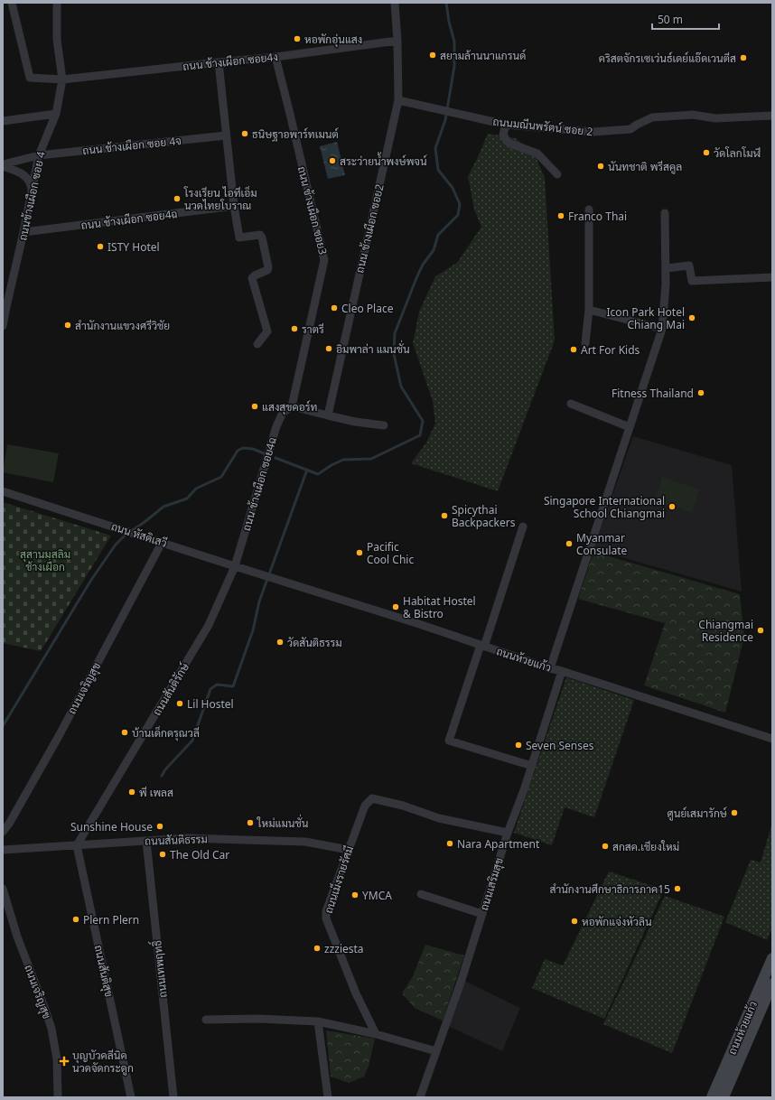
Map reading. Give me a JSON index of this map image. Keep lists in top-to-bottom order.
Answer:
{
  "streets": {
    "main road": ["ถนนห้วยแก้ว"],
    "street": [
      "ถนน ช้างเผือก ซอย4ง",
      "ถนนมณีนพรัตน์ ซอย 2",
      "ถนน ช้างเผือก ซอย 4จ",
      "ถนนช้างเผือก ซอย 4",
      "ถนน ช้างเผือก ซอย3",
      "ถนน ช้างเผือก ซอย4ฉ",
      "ถนน ช้างเผือก ซอย2",
      "ถนน หัสดิเสวี",
      "ถนนเจริญสุข",
      "ถนนสันติรักษ์",
      "ถนนสันติธรรม",
      "ถนนเม็งรายรัศมี",
      "ถนนเสริมสุข",
      "ถนนเทพฤทธิ์",
      "ถนนสันติสุข"
    ]
  },
  "crossings": [
    ["ถนน ช้างเผือก ซอย4ง", "ถนนช้างเผือก ซอย 4"],
    ["ถนน ช้างเผือก ซอย4ง", "ถนน ช้างเผือก ซอย3"],
    ["ถนน ช้างเผือก ซอย4ง", "ถนน ช้างเผือก ซอย2"],
    ["ถนนมณีนพรัตน์ ซอย 2", "ถนน ช้างเผือก ซอย2"],
    ["ถนน ช้างเผือก ซอย 4จ", "ถนนช้างเผือก ซอย 4"],
    ["ถนนช้างเผือก ซอย 4", "ถนน ช้างเผือก ซอย4ฉ"],
    ["ถนน ช้างเผือก ซอย3", "ถนน ช้างเผือก ซอย4ฉ"],
    ["ถนน ช้างเผือก ซอย4ฉ", "ถนน หัสดิเสวี"],
    ["ถนน ช้างเผือก ซอย4ฉ", "ถนนสันติรักษ์"],
    ["ถนน หัสดิเสวี", "ถนนห้วยแก้ว"],
    ["ถนน หัสดิเสวี", "ถนนเจริญสุข"],
    ["ถนน หัสดิเสวี", "ถนนสันติรักษ์"],
    ["ถนนห้วยแก้ว", "ถนนเสริมสุข"],
    ["ถนนสันติรักษ์", "ถนนสันติธรรม"],
    ["ถนนสันติรักษ์", "ถนนสันติสุข"],
    ["ถนนสันติธรรม", "ถนนเม็งรายรัศมี"],
    ["ถนนสันติธรรม", "ถนนเทพฤทธิ์"],
    ["ถนนสันติธรรม", "ถนนสันติสุข"],
    ["ถนนเม็งรายรัศมี", "ถนนเสริมสุข"]
  ],
  "parks": ["สุสานมุสลิม ช้างเผือก"],
  "places": {
    "other": [
      "หอพักอุ่นแสง",
      "สยามล้านนาแกรนด์",
      "คริสตจักรเซเว่นธ์เดย์แอ๊ดเวนตีส",
      "ธนิษฐาอพาร์ทเมนต์",
      "วัดโลกโมฬี",
      "สระว่ายน้ำพงษ์พจน์",
      "นันทชาติ พรีสคูล",
      "โรงเรียน ไอทีเอ็ม นวดไทยโบราณ",
      "Franco Thai",
      "ISTY Hotel",
      "Cleo Place",
      "Icon Park Hotel Chiang Mai",
      "สำนักงานแขวงศรีวิชัย",
      "ราตรี",
      "อิมพาล่า แมนชั่น",
      "Art For Kids",
      "Fitness Thailand",
      "แสงสุขคอร์ท",
      "Singapore International School Chiangmai",
      "Spicythai Backpackers",
      "Myanmar Consulate",
      "Pacific Cool Chic",
      "Habitat Hostel & Bistro",
      "Chiangmai Residence",
      "วัดสันติธรรม",
      "Lil Hostel",
      "บ้านเด็กดรุณวลี",
      "Seven Senses",
      "พี เพลส",
      "ศูนย์เสมารักษ์",
      "ใหม่แมนชั่น",
      "Sunshine House",
      "Nara Apartment",
      "สกสค.เชียงใหม่",
      "The Old Car",
      "สำนักงานศึกษาธิการภาค15",
      "YMCA",
      "Plern Plern",
      "หอพักแจ่งหัวลิน",
      "zzziesta"
    ],
    "health": ["บุญบัวคลีนิค นวดจัดกระดูก"]
  },
  "scale_bar": "50 m"
}
